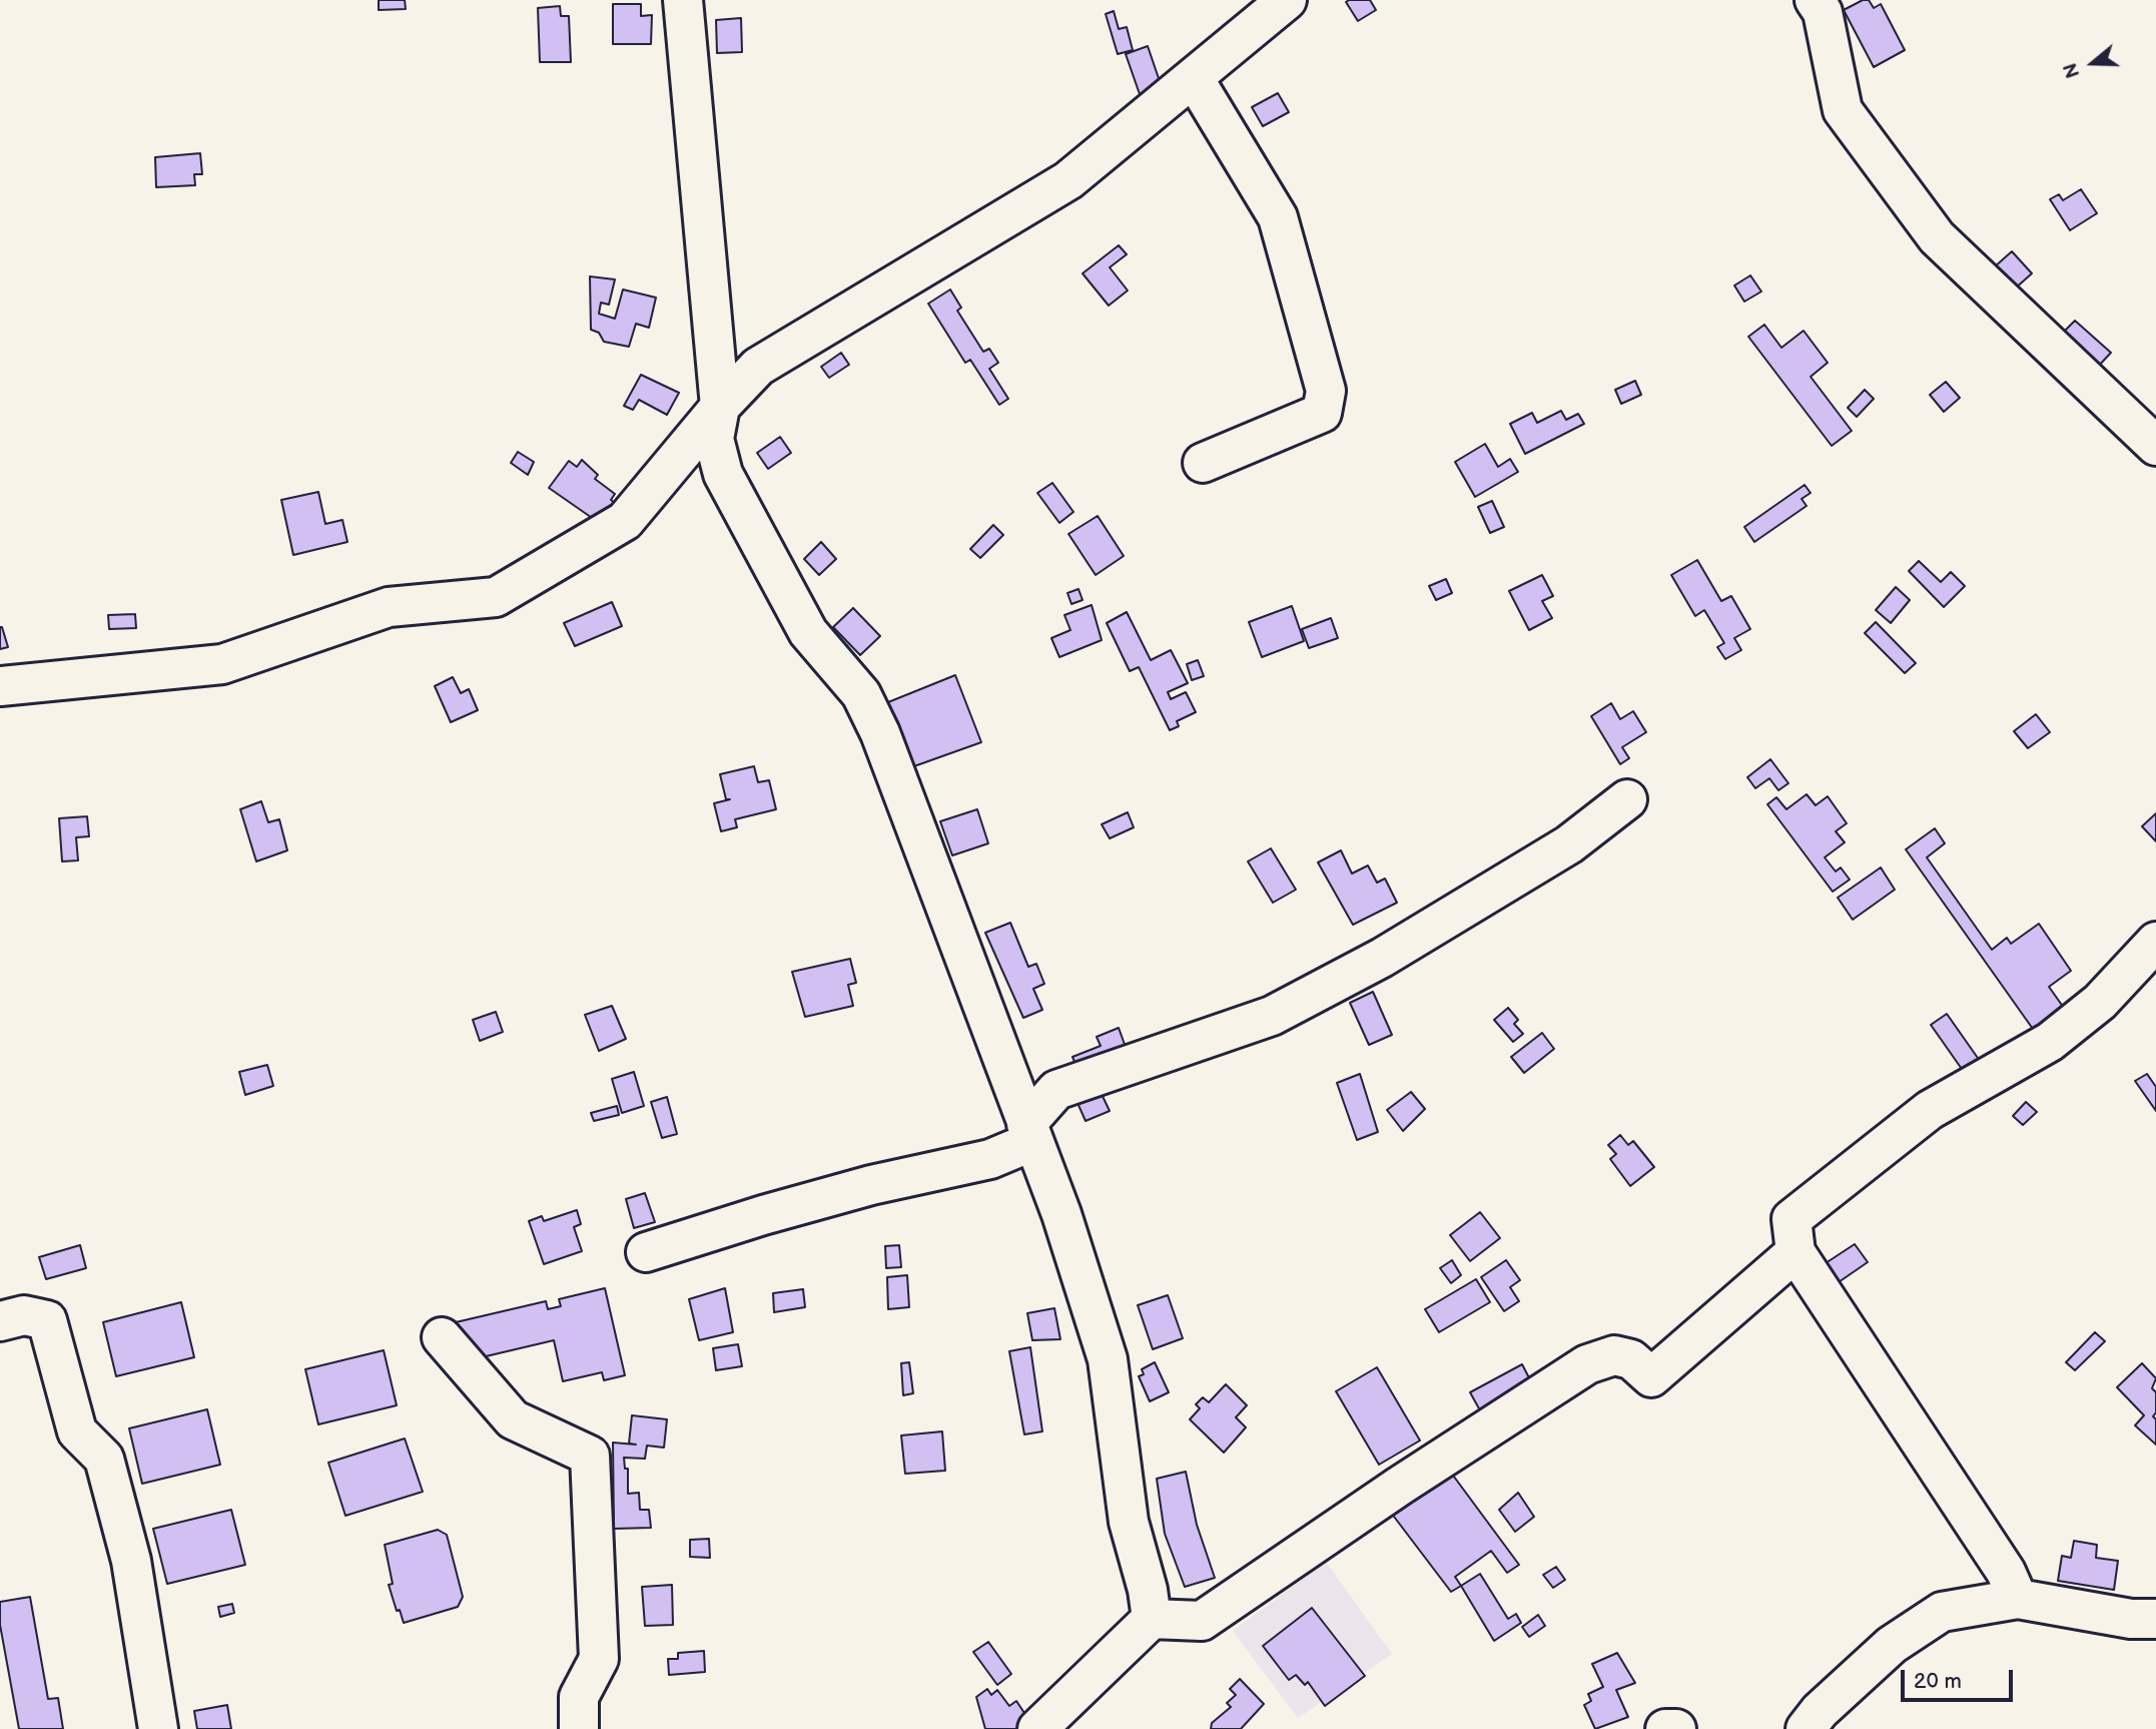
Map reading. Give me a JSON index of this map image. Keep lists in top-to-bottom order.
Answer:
{
  "scale_bar": "20 m",
  "north": "left"
}
